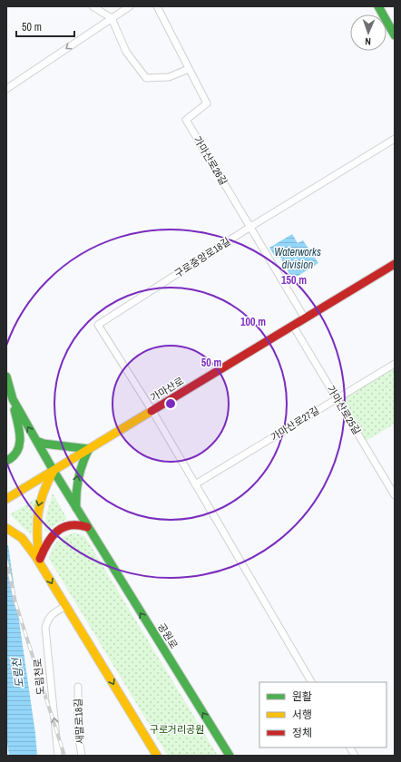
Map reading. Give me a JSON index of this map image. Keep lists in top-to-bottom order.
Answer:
{
  "streets": {
    "main road": ["가마산로", "공원로"],
    "street": [
      "가마산로26길",
      "구로중앙로18길",
      "가마산로25길",
      "가마산로27길",
      "도림천로",
      "새말로18길"
    ]
  },
  "crossings": [
    ["가마산로26길", "구로중앙로18길"],
    ["가마산로26길", "가마산로"],
    ["구로중앙로18길", "가마산로"],
    ["가마산로", "가마산로25길"],
    ["가마산로", "공원로"],
    ["가마산로25길", "가마산로27길"]
  ],
  "one_way": ["도림천로"],
  "water": ["Waterworks division", "도림천"],
  "parks": ["구로거리공원"],
  "legend": ["원활", "서행", "정체"],
  "scale_bar": "50 m",
  "north": "bottom",
  "rings": ["150 m", "100 m", "50 m"]
}
